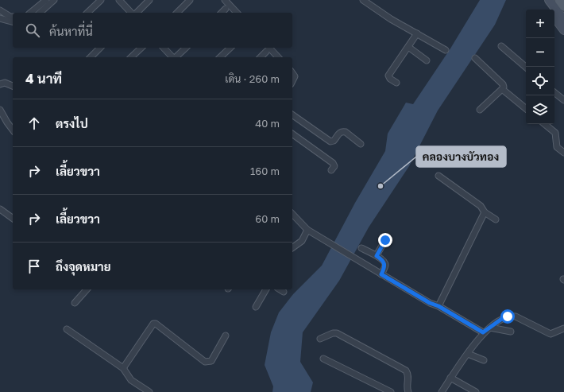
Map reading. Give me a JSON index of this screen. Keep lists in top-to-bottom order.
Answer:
{
  "places": ["คลองบางบัวทอง"],
  "page": {
    "map_buttons": ["+", "−"],
    "search": "ค้นหาที่นี่",
    "heading": ["4 นาที", "เดิน · 260 m"],
    "list": [
      ["ตรงไป", "40 m"],
      ["เลี้ยวขวา", "160 m"],
      ["เลี้ยวขวา", "60 m"],
      "ถึงจุดหมาย"
    ]
  }
}
